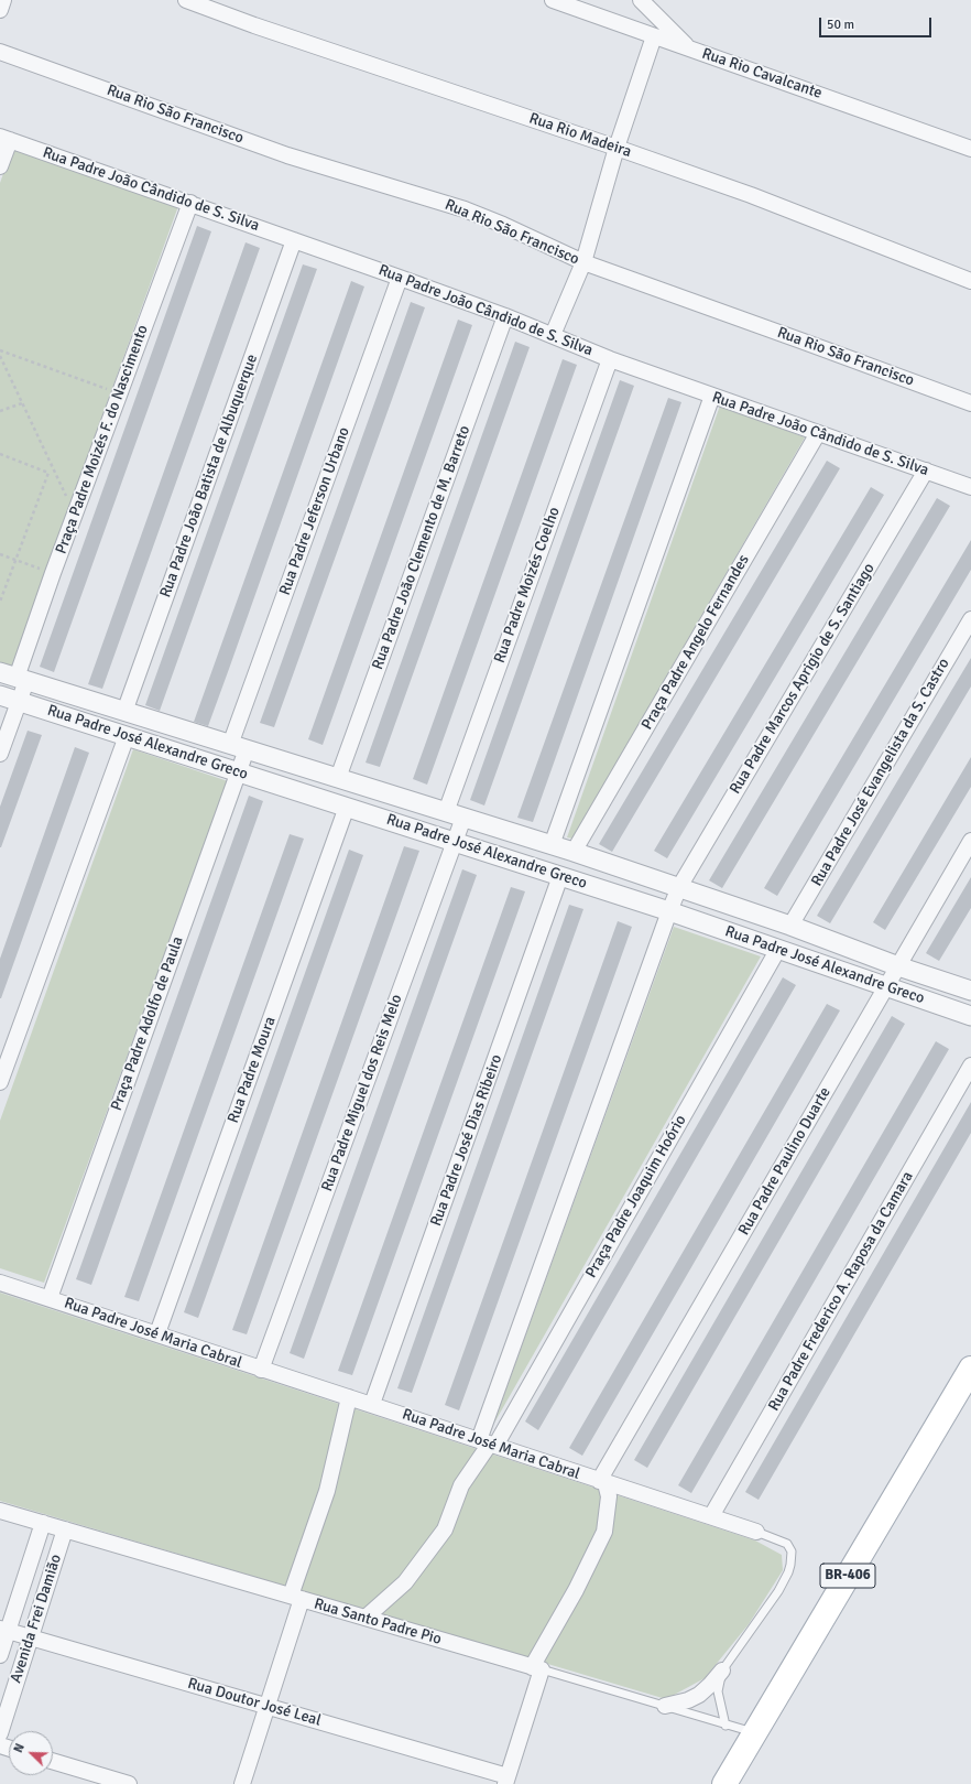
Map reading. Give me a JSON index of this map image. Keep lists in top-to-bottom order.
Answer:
{
  "streets": {
    "main road": ["BR-406"],
    "street": [
      "Rua Rio Cavalcante",
      "Rua Rio São Francisco",
      "Rua Rio Madeira",
      "Rua Padre João Cândido de S. Silva",
      "Praça Padre Moizés F. do Nascimento",
      "Rua Padre João Batista de Albuquerque",
      "Rua Padre Jeferson Urbano",
      "Rua Padre João Clemento de M. Barreto",
      "Rua Padre Moizés Coelho",
      "Praça Padre Angelo Fernandes",
      "Rua Padre Marcos Aprigio de S. Santiago",
      "Rua Padre José Alexandre Greco",
      "Rua Padre José Evangelista da S. Castro",
      "Praça Padre Adolfo de Paula",
      "Rua Padre Moura",
      "Rua Padre Miguel dos Reis Melo",
      "Rua Padre José Dias Ribeiro",
      "Rua Padre Paulino Duarte",
      "Praça Padre Joaquim Hoório",
      "Rua Padre Frederico A. Raposa da Camara",
      "Rua Padre José Maria Cabral",
      "Avenida Frei Damião",
      "Rua Santo Padre Pio",
      "Rua Doutor José Leal"
    ]
  },
  "crossings": [
    ["Rua Padre João Cândido de S. Silva", "Praça Padre Moizés F. do Nascimento"],
    ["Rua Padre João Cândido de S. Silva", "Rua Padre João Batista de Albuquerque"],
    ["Rua Padre João Cândido de S. Silva", "Rua Padre Jeferson Urbano"],
    ["Rua Padre João Cândido de S. Silva", "Rua Padre João Clemento de M. Barreto"],
    ["Rua Padre João Cândido de S. Silva", "Rua Padre Moizés Coelho"],
    ["Rua Padre João Cândido de S. Silva", "Praça Padre Angelo Fernandes"],
    ["Rua Padre João Cândido de S. Silva", "Rua Padre Marcos Aprigio de S. Santiago"],
    ["Praça Padre Moizés F. do Nascimento", "Rua Padre José Alexandre Greco"],
    ["Rua Padre João Batista de Albuquerque", "Rua Padre José Alexandre Greco"],
    ["Rua Padre Jeferson Urbano", "Rua Padre José Alexandre Greco"],
    ["Rua Padre Jeferson Urbano", "Praça Padre Adolfo de Paula"],
    ["Rua Padre João Clemento de M. Barreto", "Rua Padre José Alexandre Greco"],
    ["Rua Padre Moizés Coelho", "Rua Padre José Alexandre Greco"],
    ["Praça Padre Angelo Fernandes", "Rua Padre José Alexandre Greco"],
    ["Rua Padre Marcos Aprigio de S. Santiago", "Rua Padre José Alexandre Greco"],
    ["Rua Padre José Alexandre Greco", "Rua Padre José Evangelista da S. Castro"],
    ["Rua Padre José Alexandre Greco", "Praça Padre Adolfo de Paula"],
    ["Rua Padre José Alexandre Greco", "Rua Padre Moura"],
    ["Rua Padre José Alexandre Greco", "Rua Padre Miguel dos Reis Melo"],
    ["Rua Padre José Alexandre Greco", "Rua Padre José Dias Ribeiro"],
    ["Rua Padre José Alexandre Greco", "Rua Padre Paulino Duarte"],
    ["Rua Padre José Alexandre Greco", "Praça Padre Joaquim Hoório"],
    ["Praça Padre Adolfo de Paula", "Rua Padre José Maria Cabral"],
    ["Rua Padre Moura", "Rua Padre José Maria Cabral"],
    ["Rua Padre Miguel dos Reis Melo", "Rua Padre José Maria Cabral"],
    ["Rua Padre José Dias Ribeiro", "Rua Padre José Maria Cabral"],
    ["Rua Padre Paulino Duarte", "Rua Padre José Maria Cabral"],
    ["Praça Padre Joaquim Hoório", "Rua Padre José Maria Cabral"],
    ["Rua Padre Frederico A. Raposa da Camara", "Rua Padre José Maria Cabral"],
    ["Rua Padre José Maria Cabral", "Rua Santo Padre Pio"],
    ["BR-406", "Rua Santo Padre Pio"],
    ["Avenida Frei Damião", "Rua Santo Padre Pio"],
    ["Avenida Frei Damião", "Rua Doutor José Leal"]
  ],
  "scale_bar": "50 m",
  "north": "top left"
}
